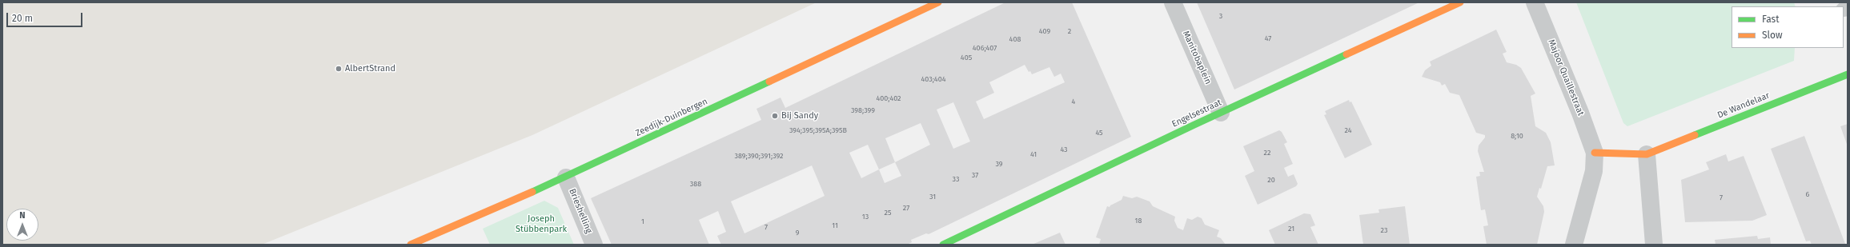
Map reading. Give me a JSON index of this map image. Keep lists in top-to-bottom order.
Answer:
{
  "streets": {
    "street": [
      "Manitobaplein",
      "Majoor Quaillestraat",
      "De Wandelaar",
      "Engelsestraat",
      "Zeedijk-Duinbergen",
      "Brieshelling"
    ]
  },
  "crossings": [
    ["Manitobaplein", "Engelsestraat"],
    ["Zeedijk-Duinbergen", "Brieshelling"]
  ],
  "parks": ["Joseph Stübbenpark"],
  "places": ["AlbertStrand", "Bij Sandy"],
  "house_numbers": [
    "3",
    "409",
    "2",
    "47",
    "408",
    "406;407",
    "405",
    "403;404",
    "400;402",
    "4",
    "398;399",
    "394;395;395A;395B",
    "24",
    "45",
    "8;10",
    "43",
    "22",
    "41",
    "389;390;391;392",
    "39",
    "37",
    "33",
    "20",
    "388",
    "6",
    "31",
    "7",
    "27",
    "25",
    "13",
    "18",
    "1",
    "11",
    "7",
    "21",
    "23",
    "9"
  ],
  "legend": ["Fast", "Slow"],
  "scale_bar": "20 m",
  "north": "top"
}
